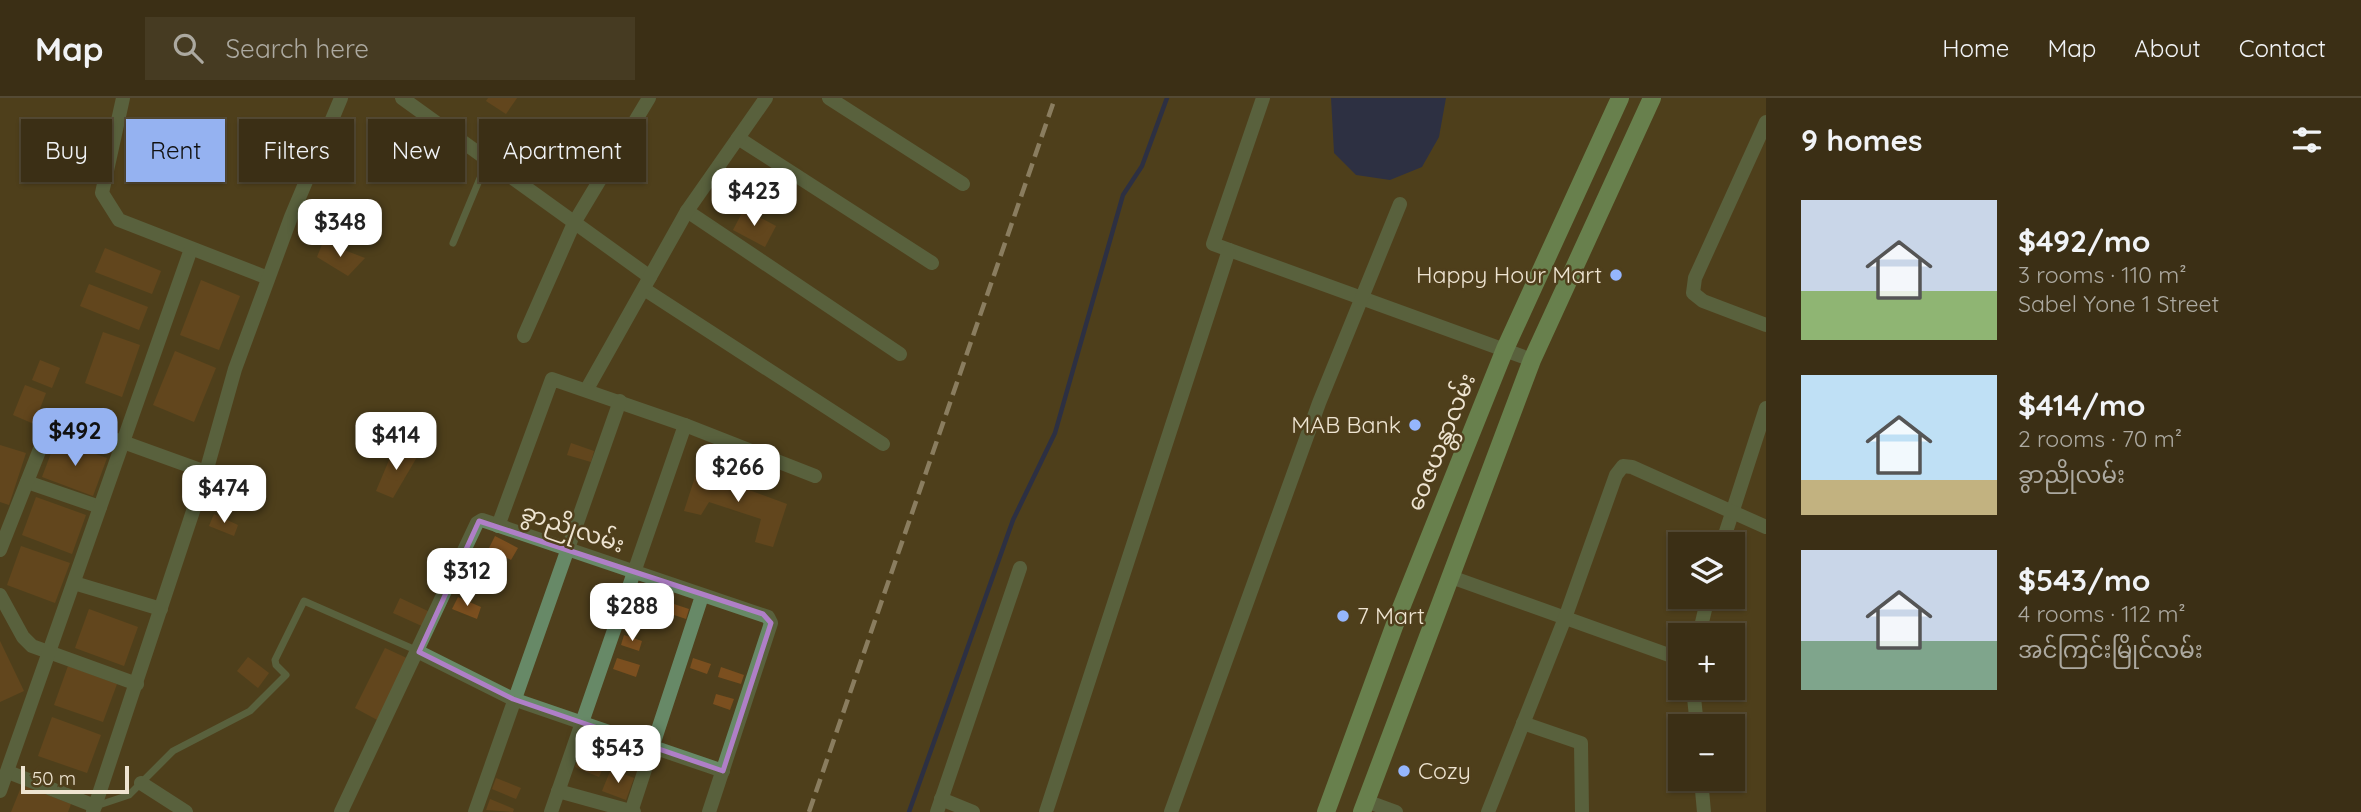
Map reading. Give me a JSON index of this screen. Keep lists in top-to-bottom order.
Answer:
{
  "streets": {
    "main road": ["ဝေဇယန္တာလမ်း"],
    "street": ["ခွာညိုလမ်း"]
  },
  "places": [
    "Happy Hour Mart",
    "MAB Bank",
    "7 Mart",
    "Cozy"
  ],
  "scale_bar": "50 m",
  "page": {
    "header": "Map",
    "search": "Search here",
    "nav": [
      "Home",
      "Map",
      "About",
      "Contact"
    ],
    "heading": "9 homes",
    "chip": [
      "Buy",
      "Rent",
      "Filters",
      "New",
      "Apartment"
    ],
    "price": [
      "$423",
      "$348",
      "$492",
      "$414",
      "$266",
      "$474",
      "$312",
      "$288",
      "$543"
    ],
    "list": [
      {
        "name": "$492/mo",
        "note": "3 rooms · 110 m² · Sabel Yone 1 Street"
      },
      {
        "name": "$414/mo",
        "note": "2 rooms · 70 m² · ခွာညိုလမ်း"
      },
      {
        "name": "$543/mo",
        "note": "4 rooms · 112 m² · အင်ကြင်းမြိုင်လမ်း"
      }
    ],
    "map_buttons": ["+", "−"],
    "scale": "50 m"
  }
}
